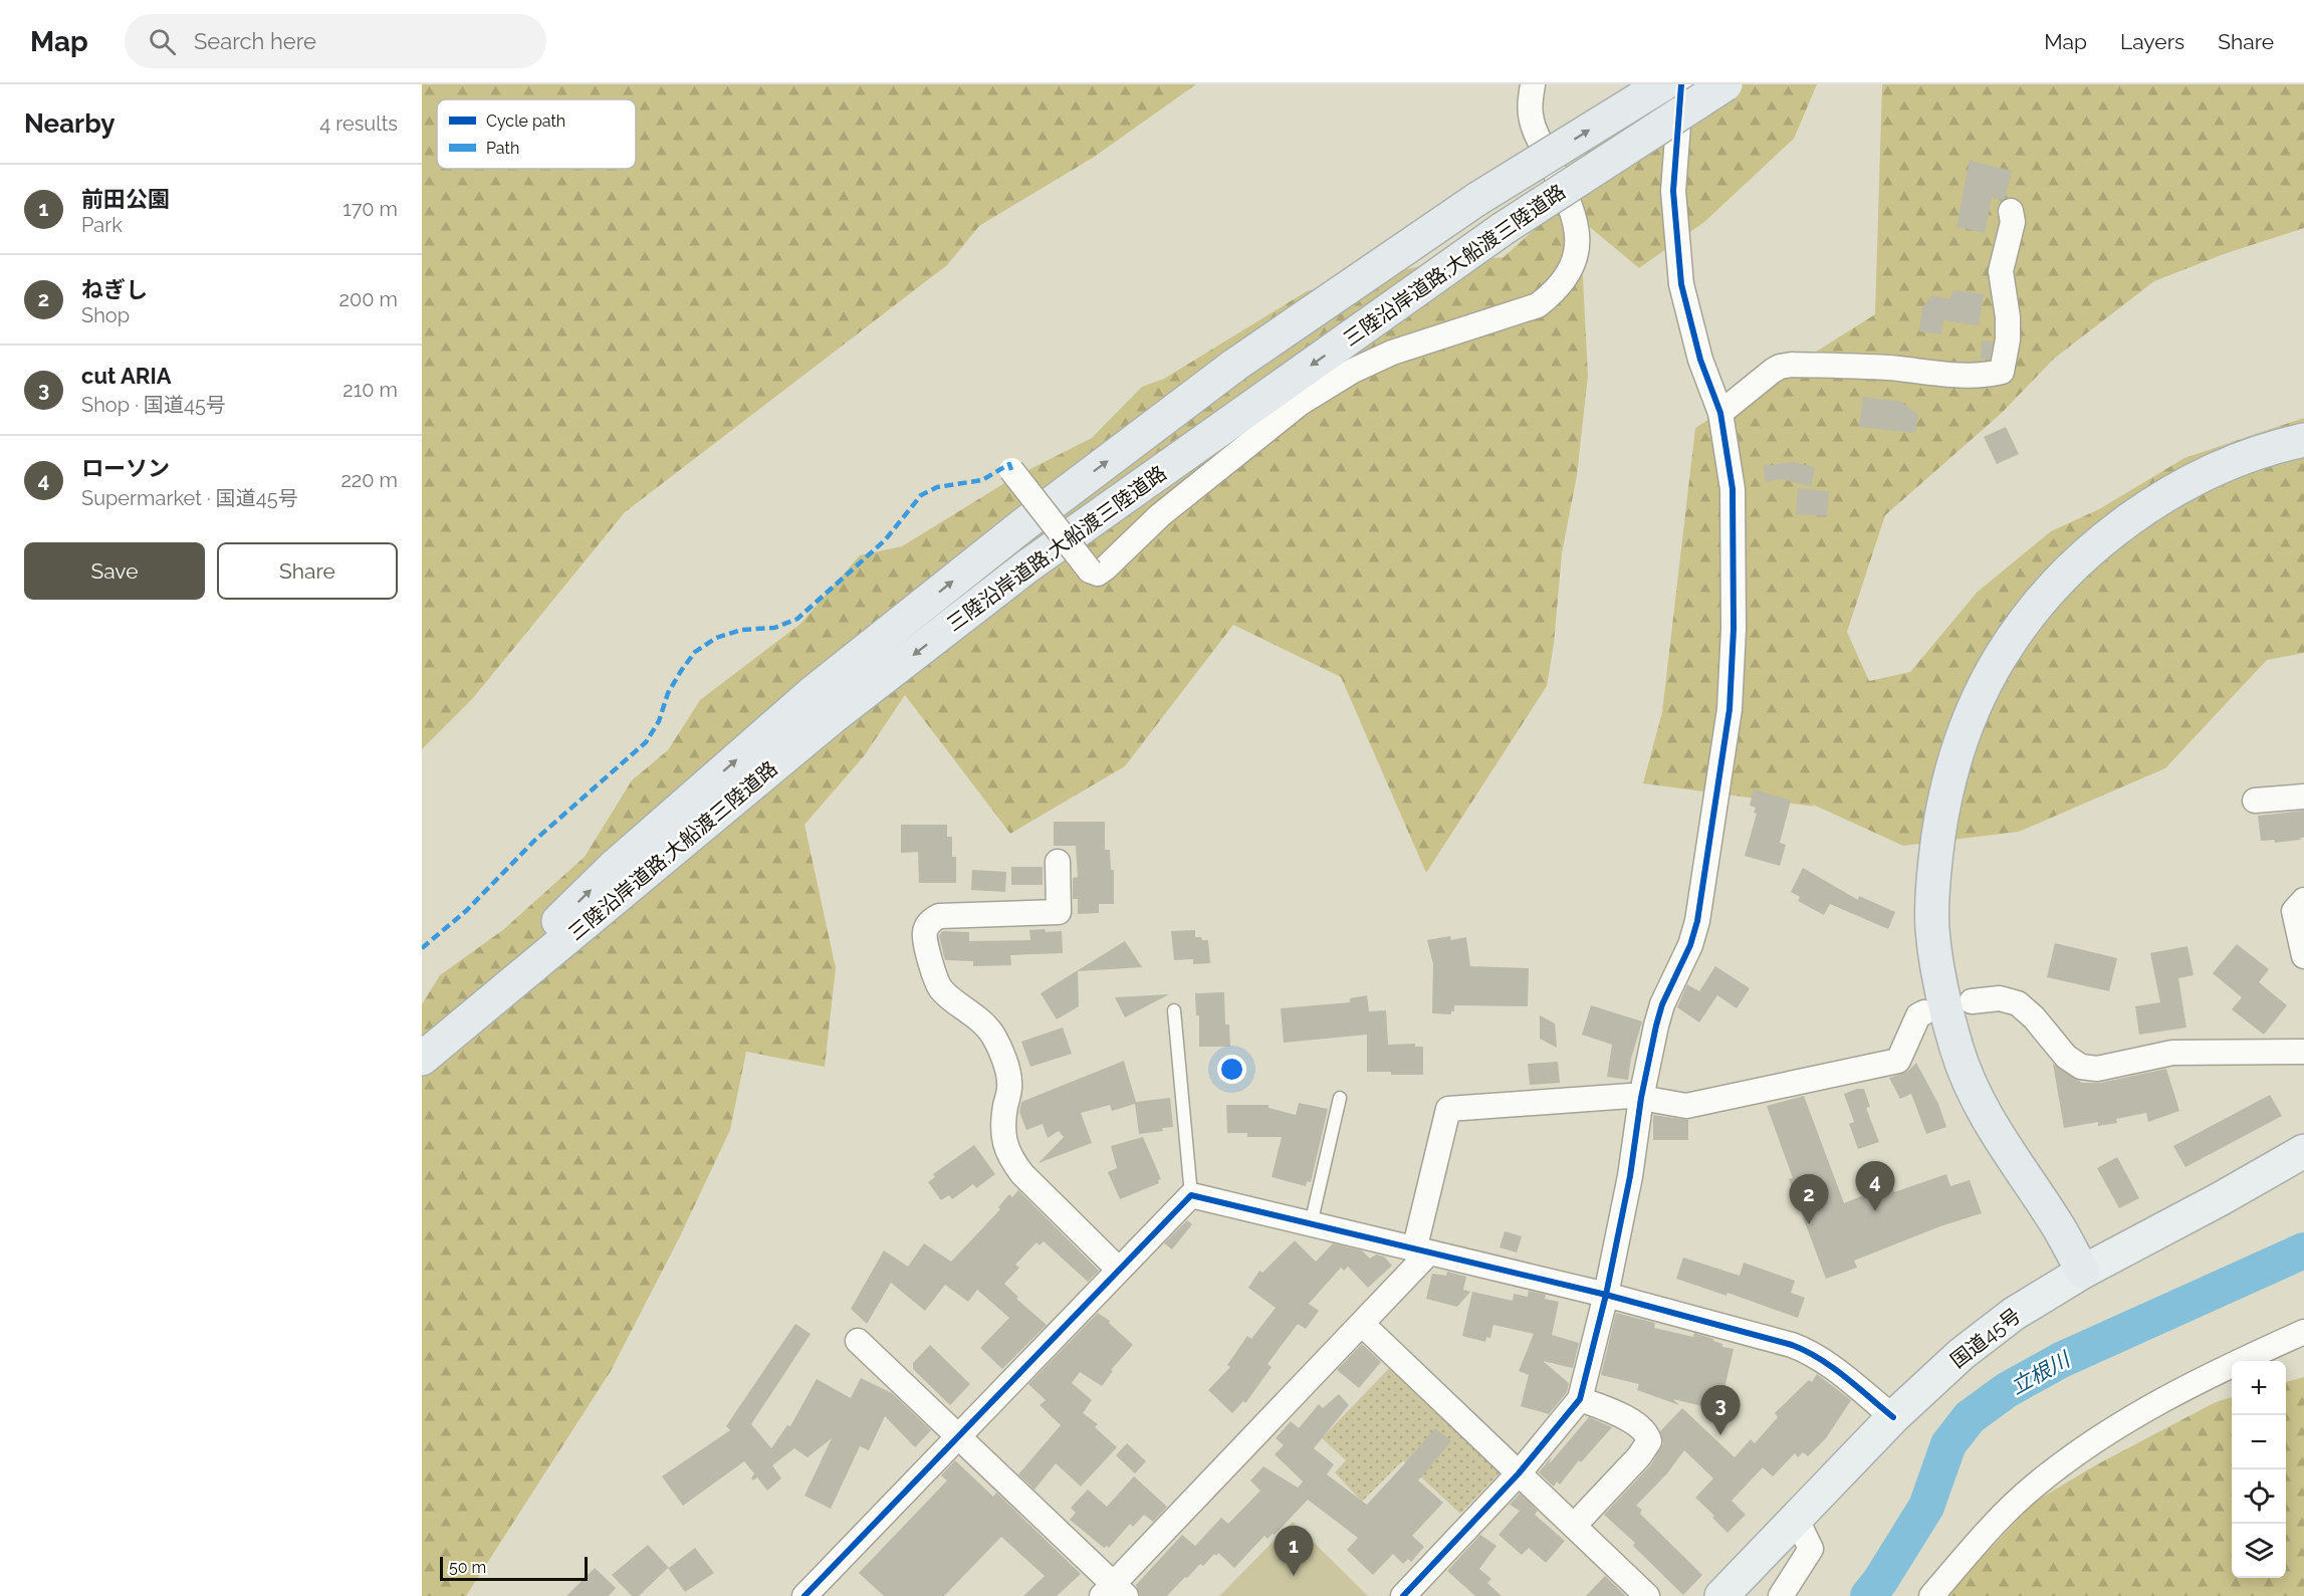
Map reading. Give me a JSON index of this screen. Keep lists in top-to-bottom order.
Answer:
{
  "streets": {
    "highway": ["三陸沿岸道路;大船渡三陸道路", "国道45号"]
  },
  "water": ["立根川"],
  "legend": ["Cycle path", "Path"],
  "scale_bar": "50 m",
  "page": {
    "header": "Map",
    "search": "Search here",
    "nav": ["Map", "Layers", "Share"],
    "heading": ["Nearby", "4 results"],
    "list": [
      {
        "mark": "1",
        "name": "前田公園",
        "note": "Park",
        "value": "170 m"
      },
      {
        "mark": "2",
        "name": "ねぎし",
        "note": "Shop",
        "value": "200 m"
      },
      {
        "mark": "3",
        "name": "cut ARIA",
        "note": "Shop · 国道45号",
        "value": "210 m"
      },
      {
        "mark": "4",
        "name": "ローソン",
        "note": "Supermarket · 国道45号",
        "value": "220 m"
      }
    ],
    "buttons": ["Save", "Share"],
    "pins": [
      "4",
      "2",
      "3",
      "1"
    ],
    "map_buttons": ["+", "−"],
    "scale": "50 m"
  }
}
